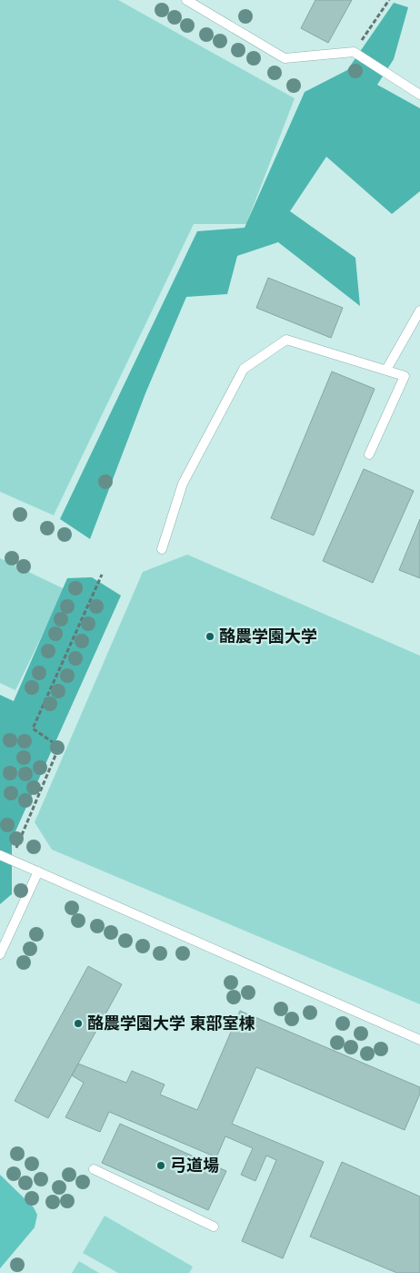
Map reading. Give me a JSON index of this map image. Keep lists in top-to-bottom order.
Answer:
{
  "places": ["酪農学園大学", "酪農学園大学 東部室棟", "弓道場"]
}
